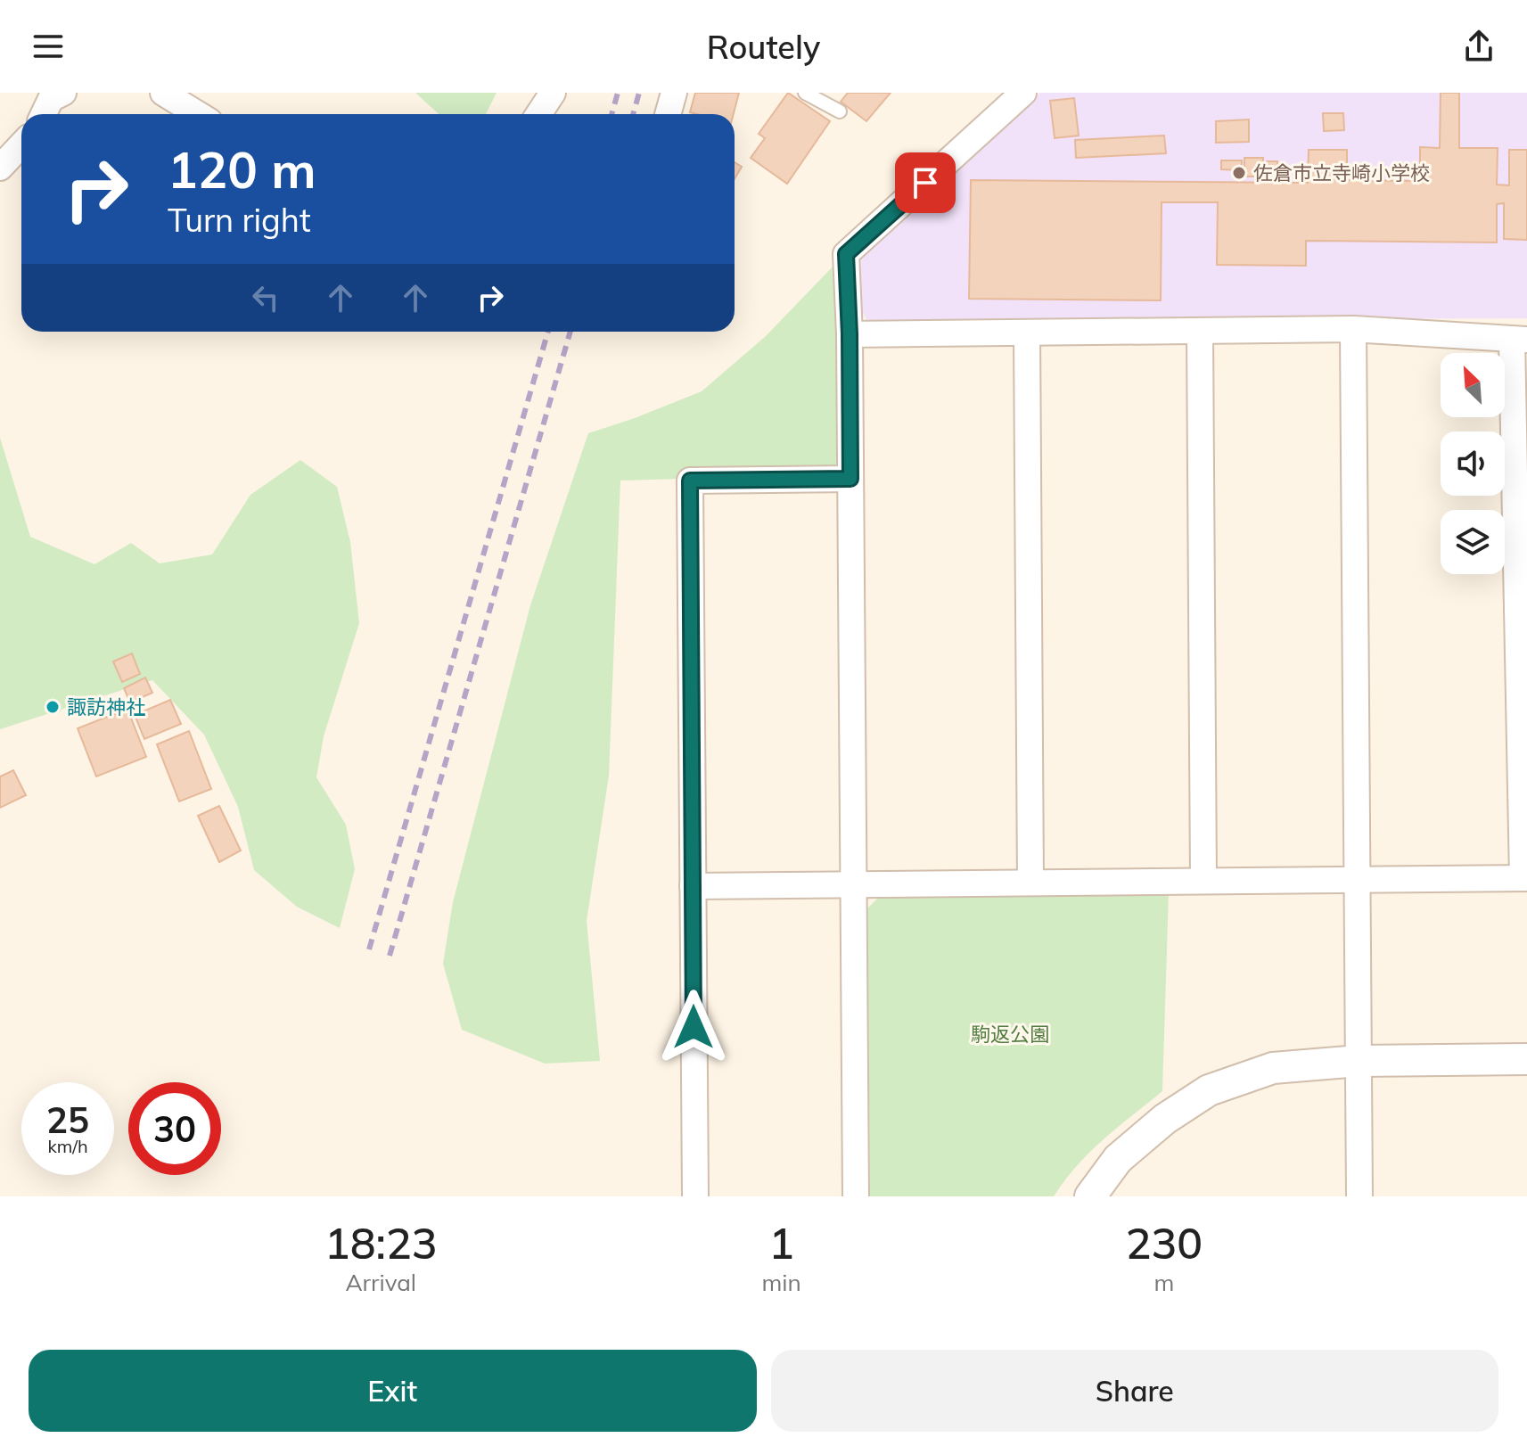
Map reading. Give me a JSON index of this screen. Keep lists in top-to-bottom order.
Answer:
{
  "parks": ["駒返公園"],
  "places": ["佐倉市立寺崎小学校", "諏訪神社"],
  "north": "top left",
  "page": {
    "header": "Routely",
    "turn": ["120 m", "Turn right"],
    "speed": "25 km/h",
    "limit": "30",
    "eta": [
      "18:23",
      "Arrival",
      "1",
      "min",
      "230",
      "m"
    ],
    "buttons": ["Exit", "Share"]
  }
}
